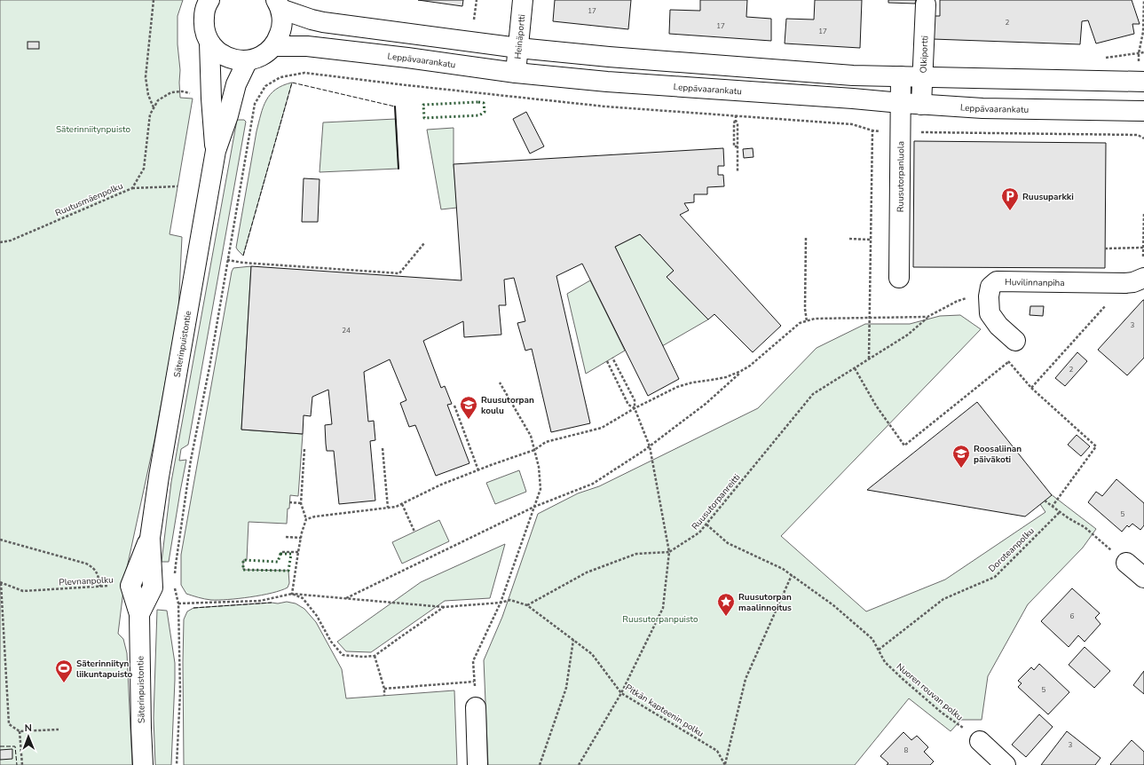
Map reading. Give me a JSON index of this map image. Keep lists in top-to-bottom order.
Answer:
{
  "streets": {
    "main road": [
      "Heinäportti",
      "Olkiportti",
      "Leppävaarankatu",
      "Ruusutorpanluola",
      "Huvilinnanpiha",
      "Säterinpuistontie"
    ],
    "path": [
      "Ruutusmäenpolku",
      "Ruusutorpanreitti",
      "Doroteanpolku",
      "Plevnanpolku",
      "Nuoren rouvan polku",
      "Pitkän kapteenin polku"
    ]
  },
  "crossings": [
    ["Heinäportti", "Leppävaarankatu"],
    ["Olkiportti", "Leppävaarankatu"],
    ["Leppävaarankatu", "Ruusutorpanluola"],
    ["Säterinpuistontie", "Plevnanpolku"],
    ["Ruusutorpanreitti", "Nuoren rouvan polku"],
    ["Doroteanpolku", "Nuoren rouvan polku"]
  ],
  "parks": ["Säterinniitynpuisto", "Ruusutorpanpuisto"],
  "places": {
    "parking": ["Ruusuparkki"],
    "school or university": ["Ruusutorpan koulu", "Roosaliinan päiväkoti"],
    "place": ["Ruusutorpan maalinnoitus"],
    "sports": ["Säterinniityn liikuntapuisto"]
  },
  "house_numbers": [
    "17",
    "2",
    "17",
    "17",
    "3",
    "24",
    "2",
    "5",
    "6",
    "5",
    "3",
    "8"
  ],
  "north": "top"
}
